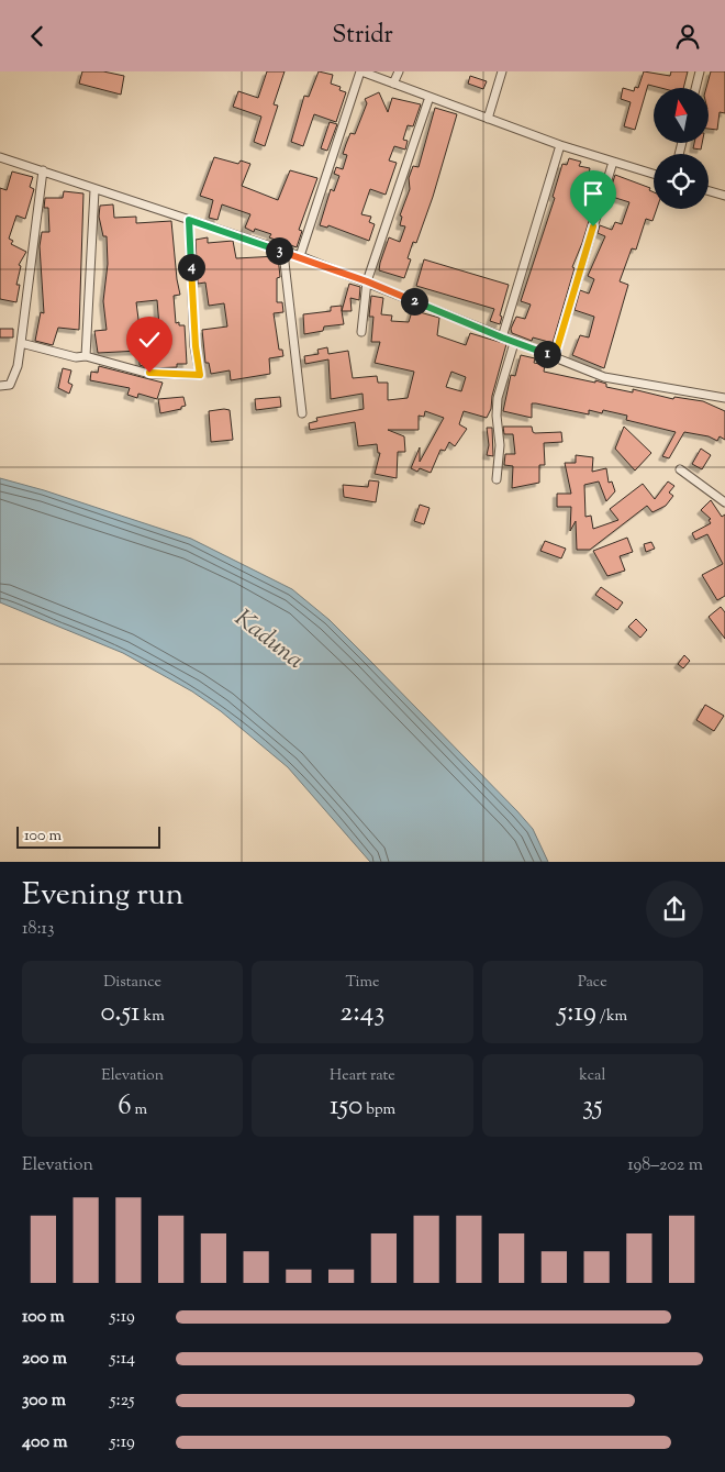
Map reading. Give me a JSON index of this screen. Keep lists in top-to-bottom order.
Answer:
{
  "water": ["Kaduna"],
  "scale_bar": "100 m",
  "north": "top",
  "page": {
    "header": "Stridr",
    "pins": [
      "3",
      "4",
      "2",
      "1"
    ],
    "scale": "100 m",
    "heading": ["Evening run", "18:13"],
    "stats": [
      ["Distance", "0.51 km"],
      ["Time", "2:43"],
      ["Pace", "5:19 /km"],
      ["Elevation", "6 m"],
      ["Heart rate", "150 bpm"],
      ["kcal", "35"]
    ],
    "chart": ["Elevation", "198–202 m"],
    "list": [
      {
        "name": "100 m",
        "note": "5:19"
      },
      {
        "name": "200 m",
        "note": "5:14"
      },
      {
        "name": "300 m",
        "note": "5:25"
      },
      {
        "name": "400 m",
        "note": "5:19"
      }
    ]
  }
}
